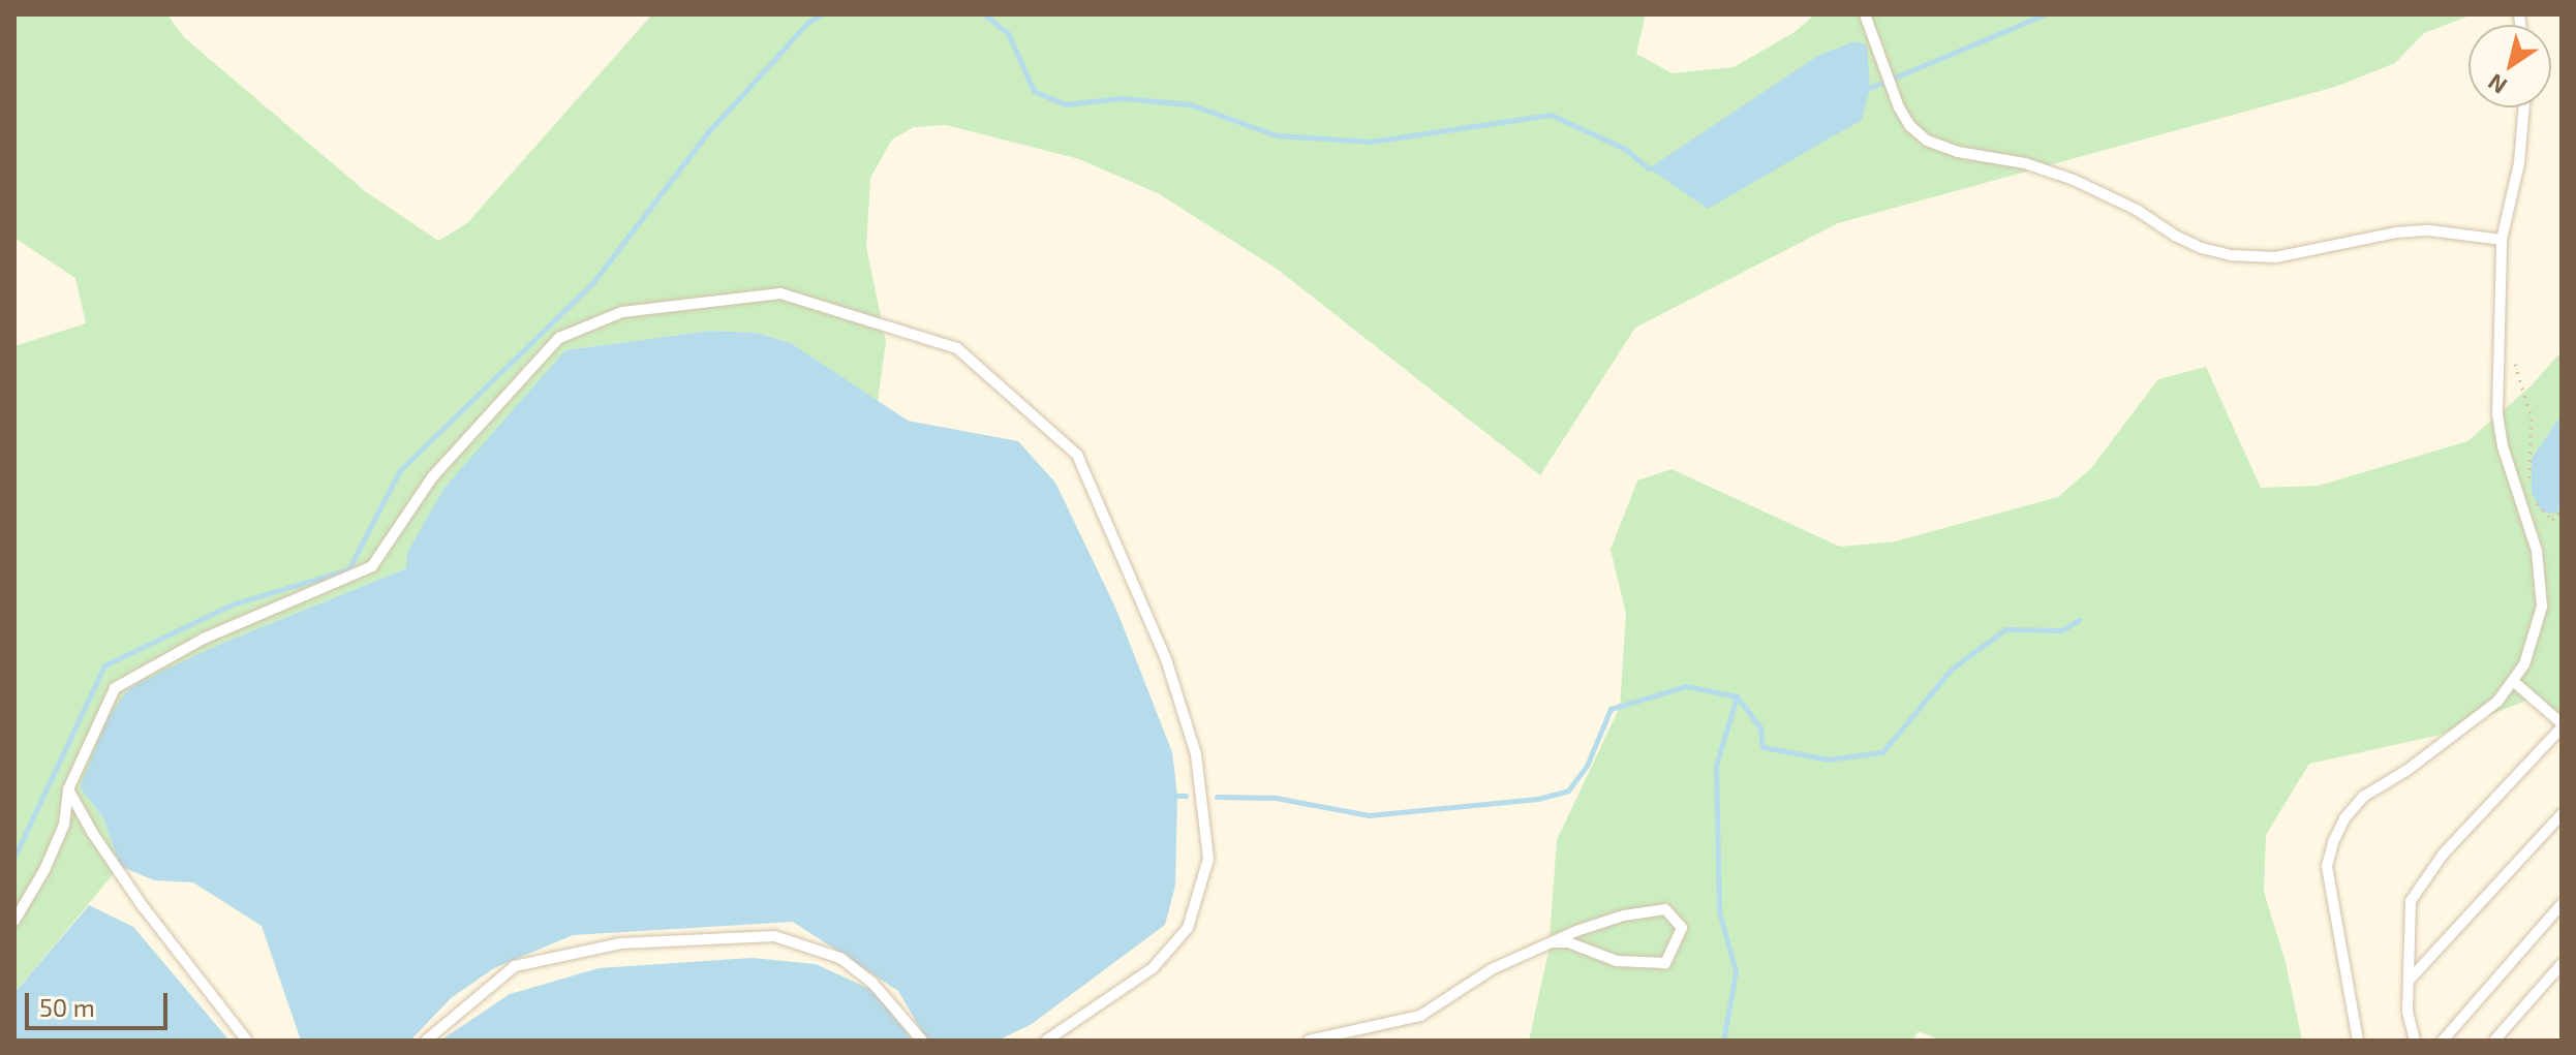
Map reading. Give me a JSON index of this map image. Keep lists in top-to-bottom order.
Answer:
{
  "scale_bar": "50 m",
  "north": "bottom left"
}
